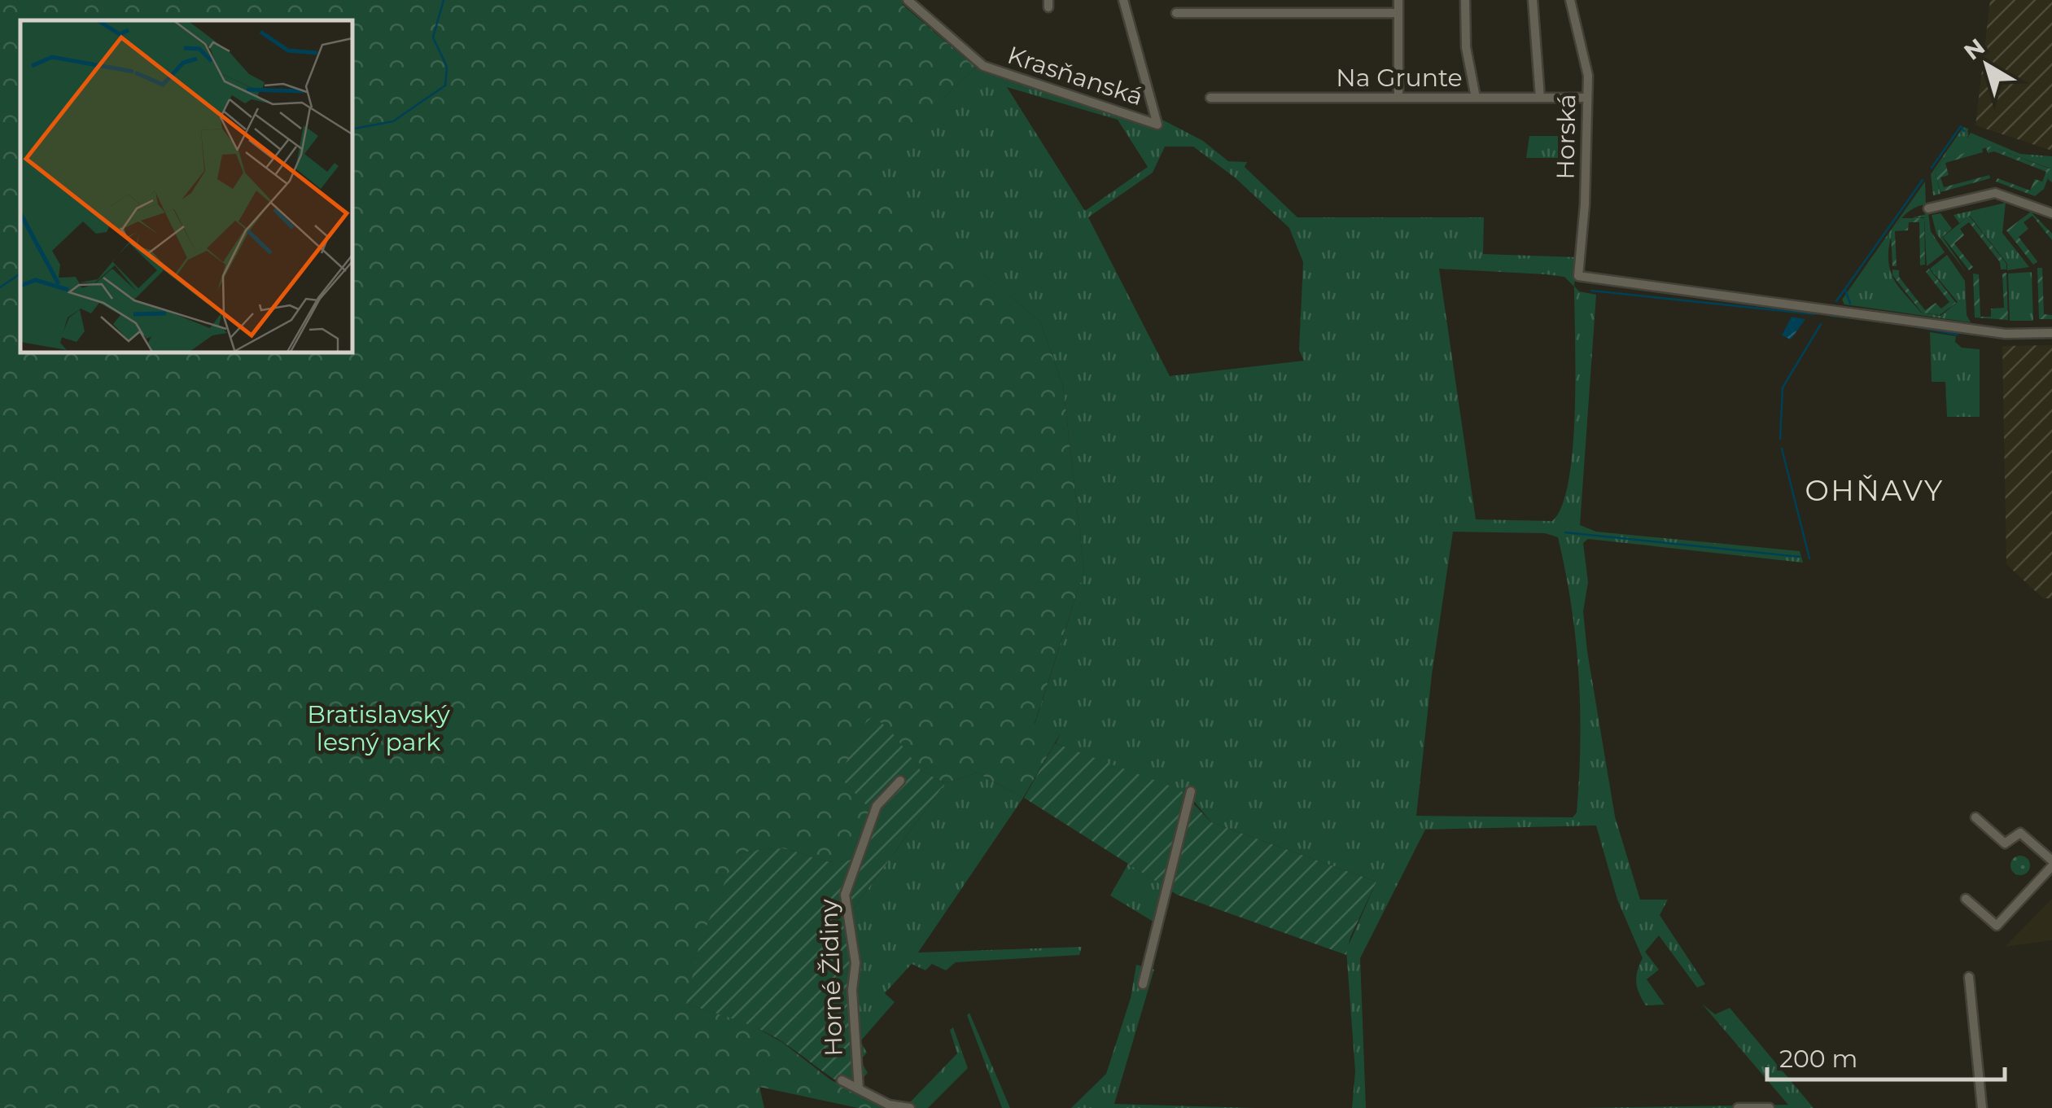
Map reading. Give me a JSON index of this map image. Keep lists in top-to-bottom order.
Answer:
{
  "streets": {
    "street": [
      "Krasňanská",
      "Na Grunte",
      "Horská",
      "Horné Židiny"
    ]
  },
  "crossings": [
    ["Na Grunte", "Horská"]
  ],
  "districts": ["OHŇAVY"],
  "parks": ["Bratislavský lesný park"],
  "scale_bar": "200 m",
  "north": "top left"
}
